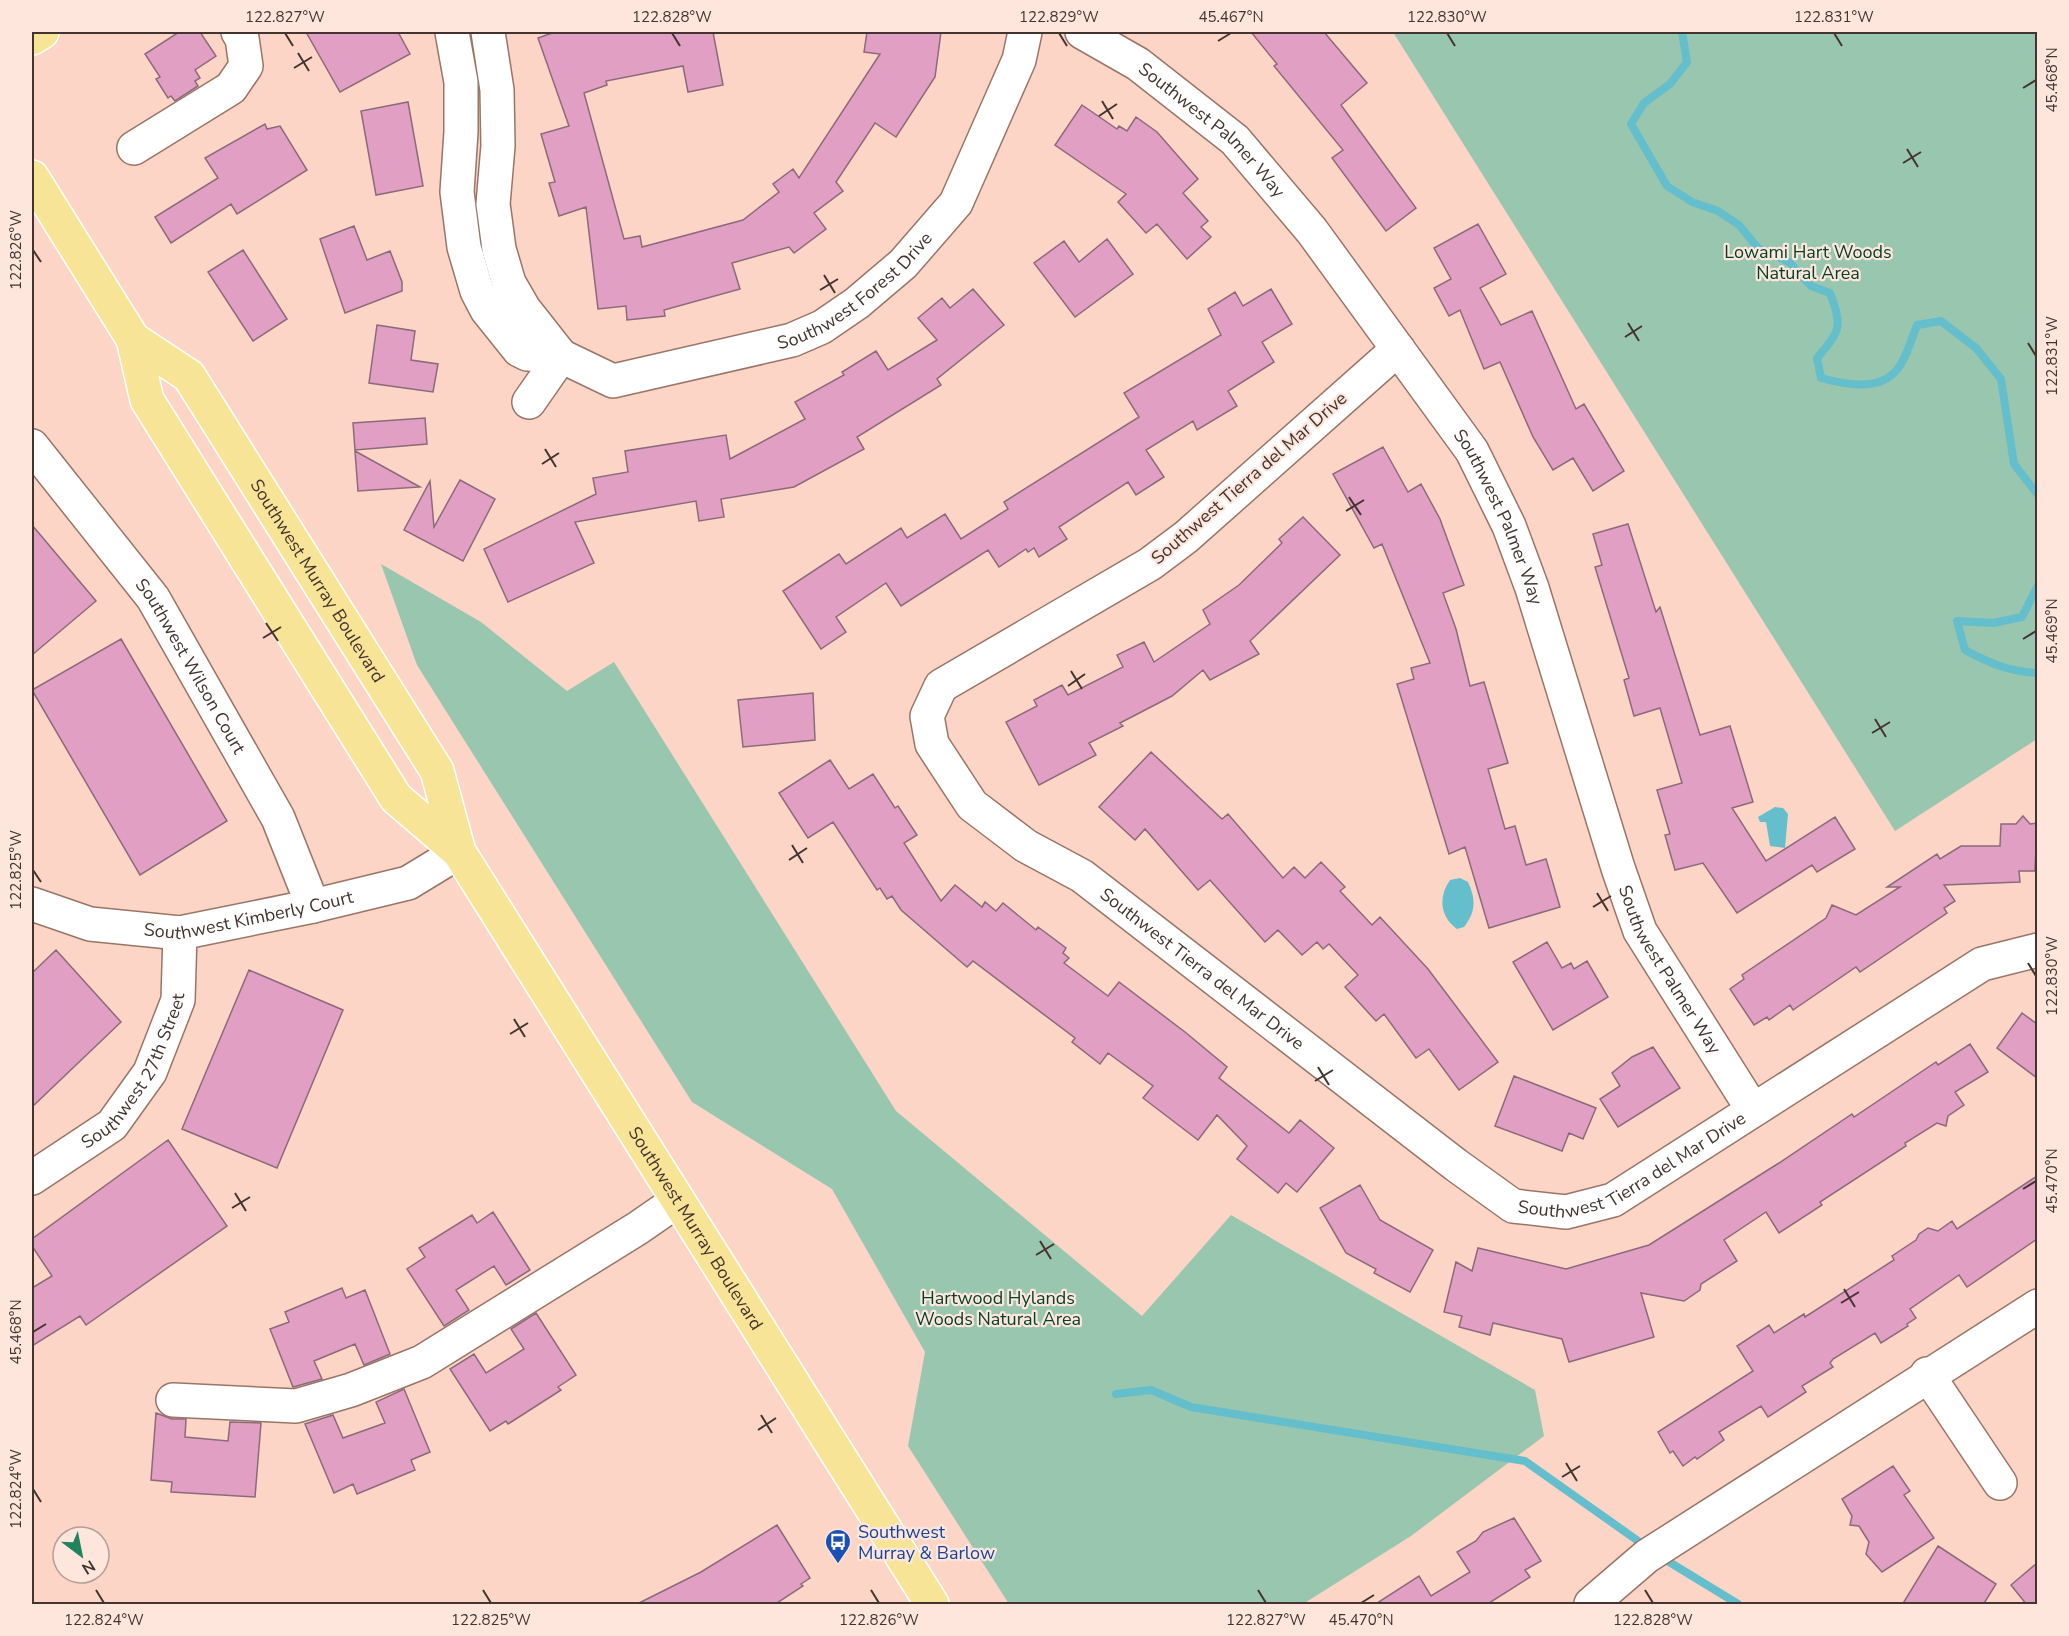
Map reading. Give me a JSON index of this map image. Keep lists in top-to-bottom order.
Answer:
{
  "streets": {
    "main road": ["Southwest Murray Boulevard"],
    "street": [
      "Southwest Palmer Way",
      "Southwest Forest Drive",
      "Southwest Tierra del Mar Drive",
      "Southwest Wilson Court",
      "Southwest Kimberly Court",
      "Southwest 27th Street"
    ]
  },
  "crossings": [
    ["Southwest Palmer Way", "Southwest Tierra del Mar Drive"],
    ["Southwest Murray Boulevard", "Southwest Kimberly Court"],
    ["Southwest Wilson Court", "Southwest Kimberly Court"],
    ["Southwest Kimberly Court", "Southwest 27th Street"]
  ],
  "parks": ["Lowami Hart Woods Natural Area", "Hartwood Hylands Woods Natural Area"],
  "places": {
    "bus stop": ["Southwest Murray & Barlow"]
  },
  "north": "bottom right",
  "coordinates": [
    "122.827°W",
    "122.828°W",
    "122.829°W",
    "45.467°N",
    "122.830°W",
    "122.831°W",
    "45.468°N",
    "122.826°W",
    "45.469°N",
    "122.825°W",
    "45.470°N",
    "122.824°W"
  ]
}
